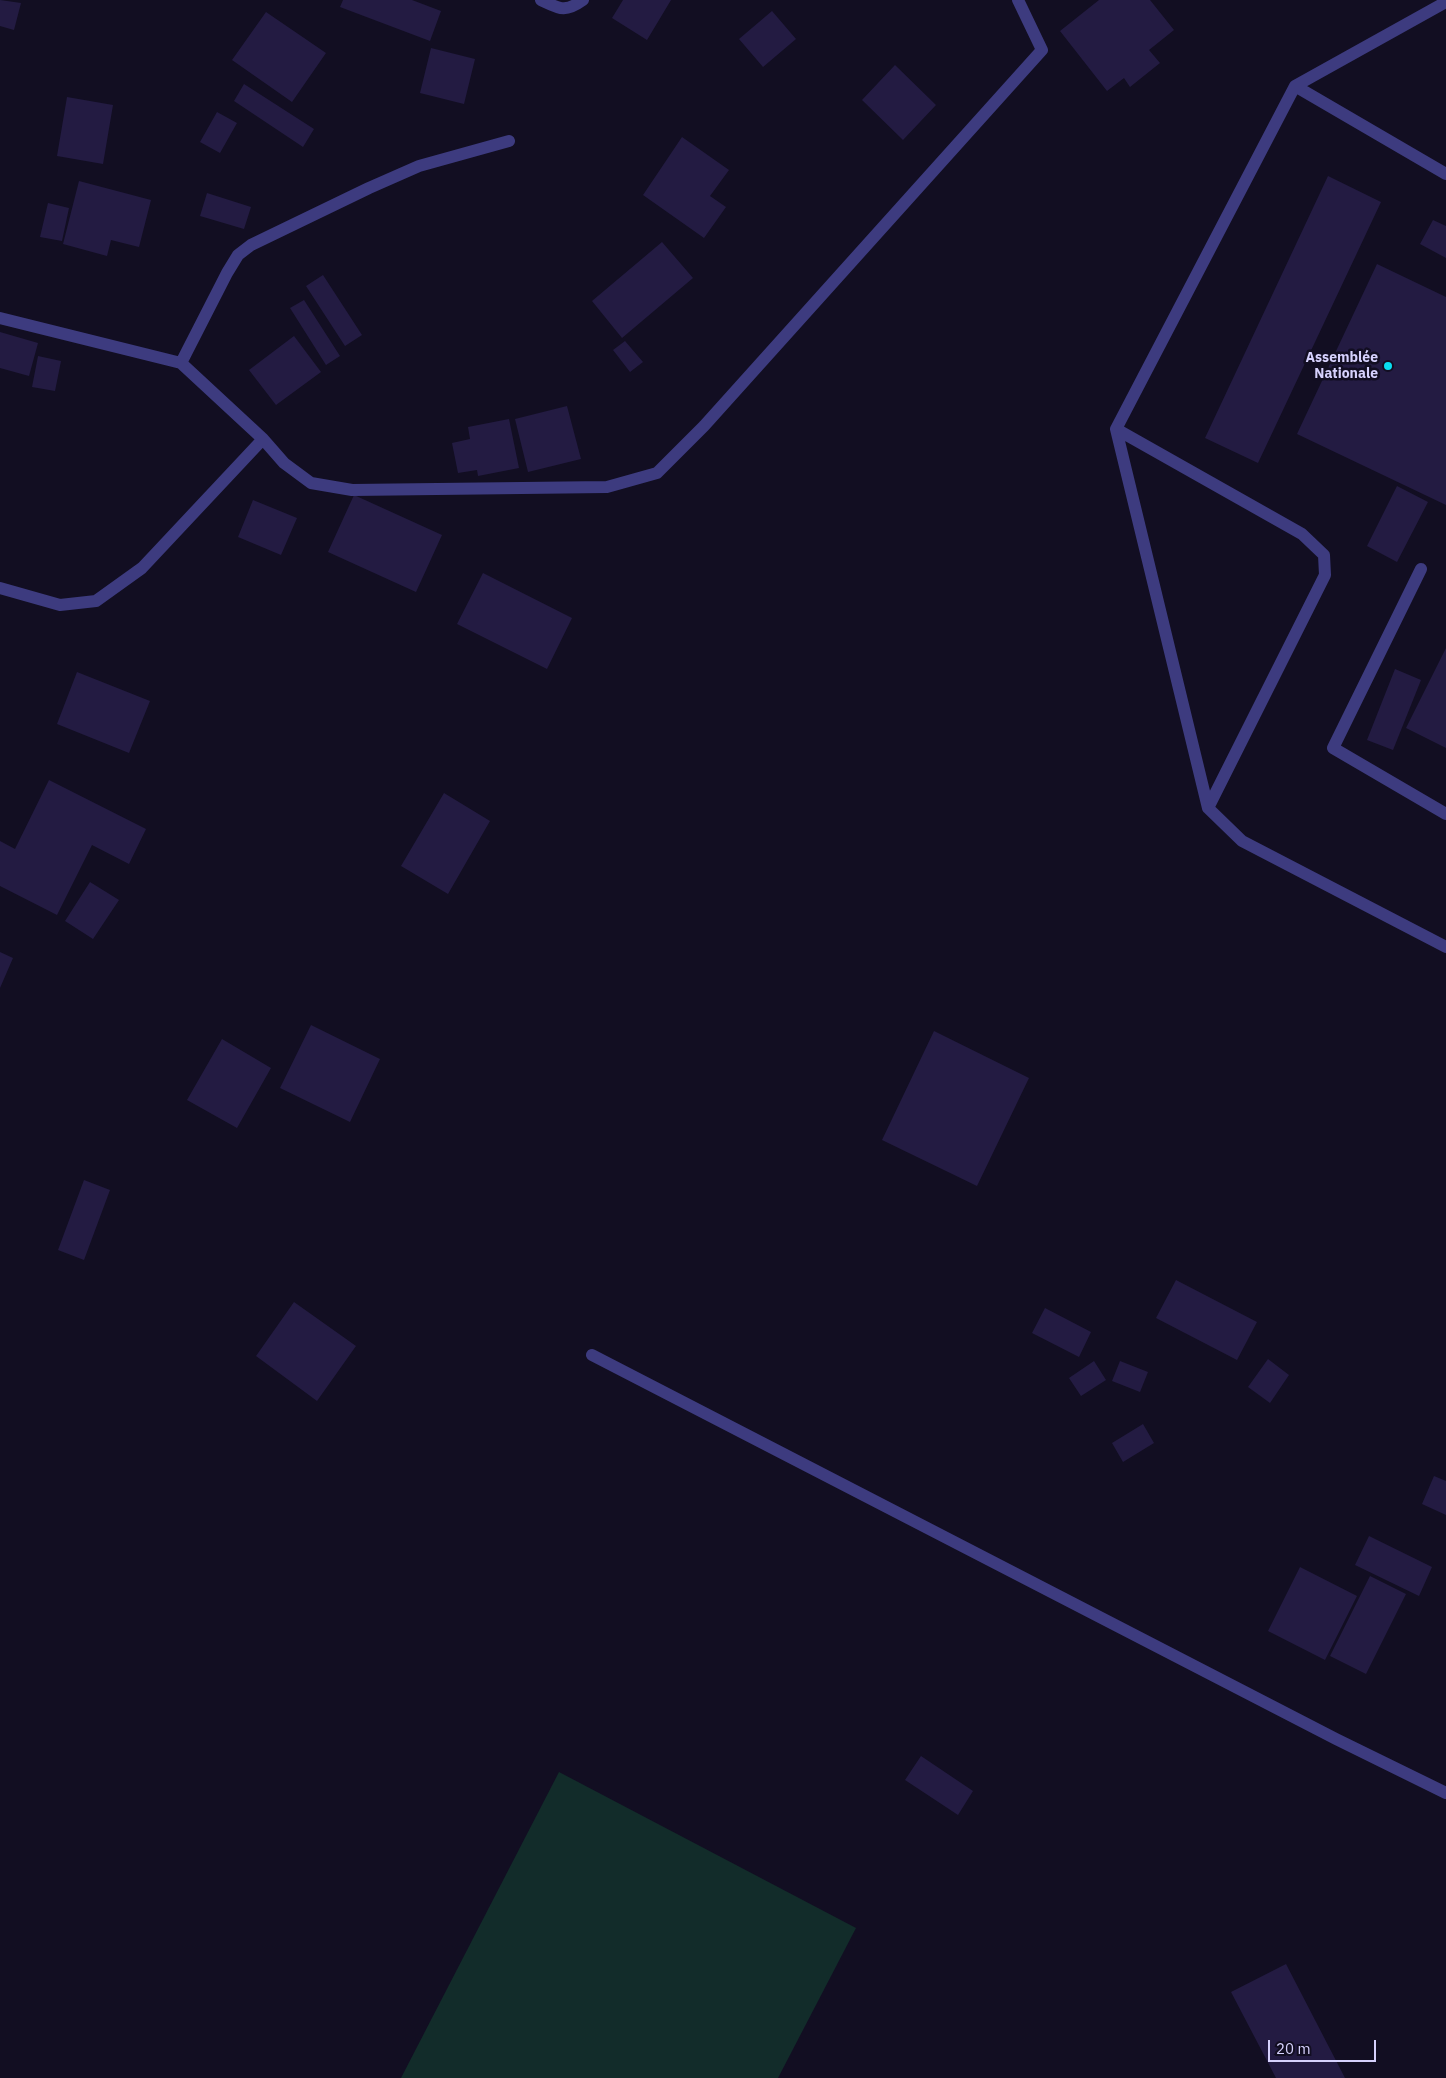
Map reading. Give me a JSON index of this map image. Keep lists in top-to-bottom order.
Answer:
{
  "places": ["Assemblée Nationale"],
  "scale_bar": "20 m"
}
